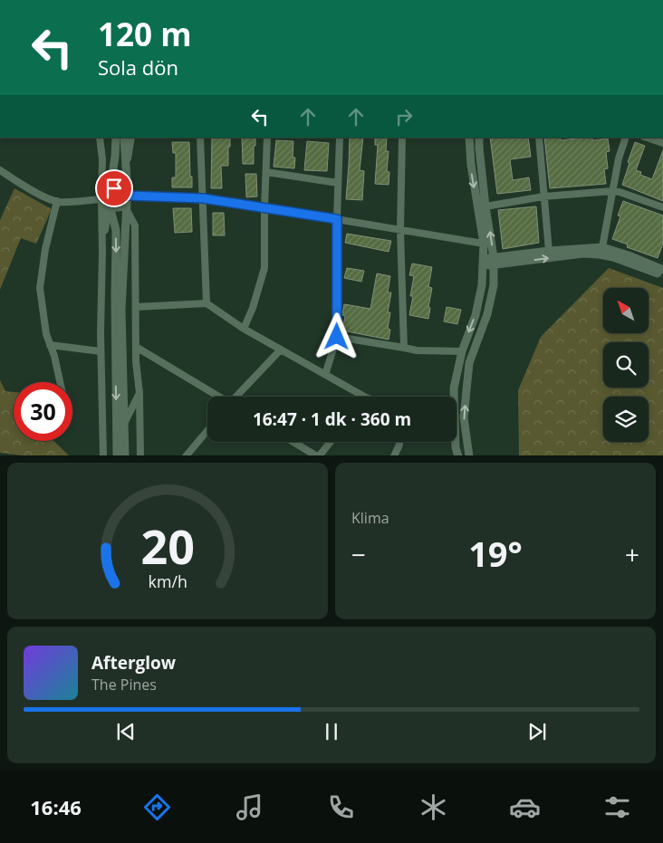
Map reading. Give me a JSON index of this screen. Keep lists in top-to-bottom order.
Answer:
{
  "north": "top left",
  "page": {
    "turn": ["120 m", "Sola dön"],
    "limit": "30",
    "trip": "16:47 · 1 dk · 360 m",
    "tile": "Klima",
    "heat": ["−", "19°", "+"],
    "song": ["Afterglow", "The Pines"],
    "tabs": "16:46",
    "gauge": ["20", "km/h"]
  }
}
